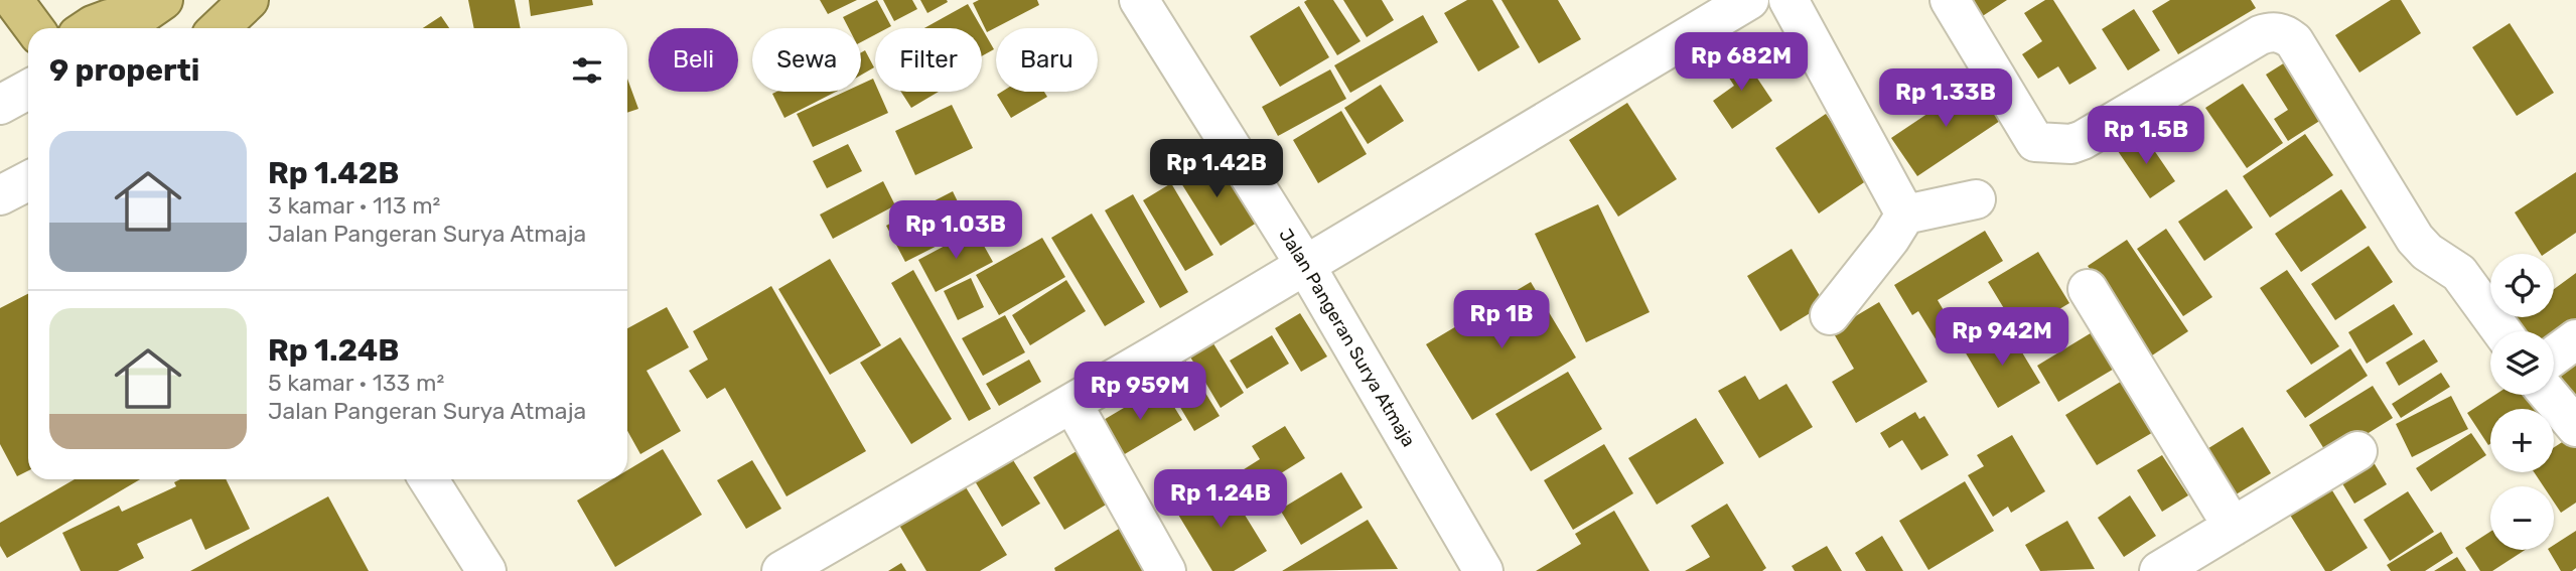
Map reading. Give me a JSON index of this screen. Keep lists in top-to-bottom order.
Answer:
{
  "streets": {
    "street": ["Jalan Pangeran Surya Atmaja"]
  },
  "page": {
    "chip": [
      "Beli",
      "Sewa",
      "Filter",
      "Baru"
    ],
    "heading": "9 properti",
    "price": [
      "Rp 682M",
      "Rp 1.33B",
      "Rp 1.5B",
      "Rp 1.42B",
      "Rp 1.03B",
      "Rp 1B",
      "Rp 942M",
      "Rp 959M",
      "Rp 1.24B"
    ],
    "list": [
      {
        "name": "Rp 1.42B",
        "note": "3 kamar · 113 m² · Jalan Pangeran Surya Atmaja"
      },
      {
        "name": "Rp 1.24B",
        "note": "5 kamar · 133 m² · Jalan Pangeran Surya Atmaja"
      }
    ],
    "map_buttons": ["+", "−"]
  }
}
